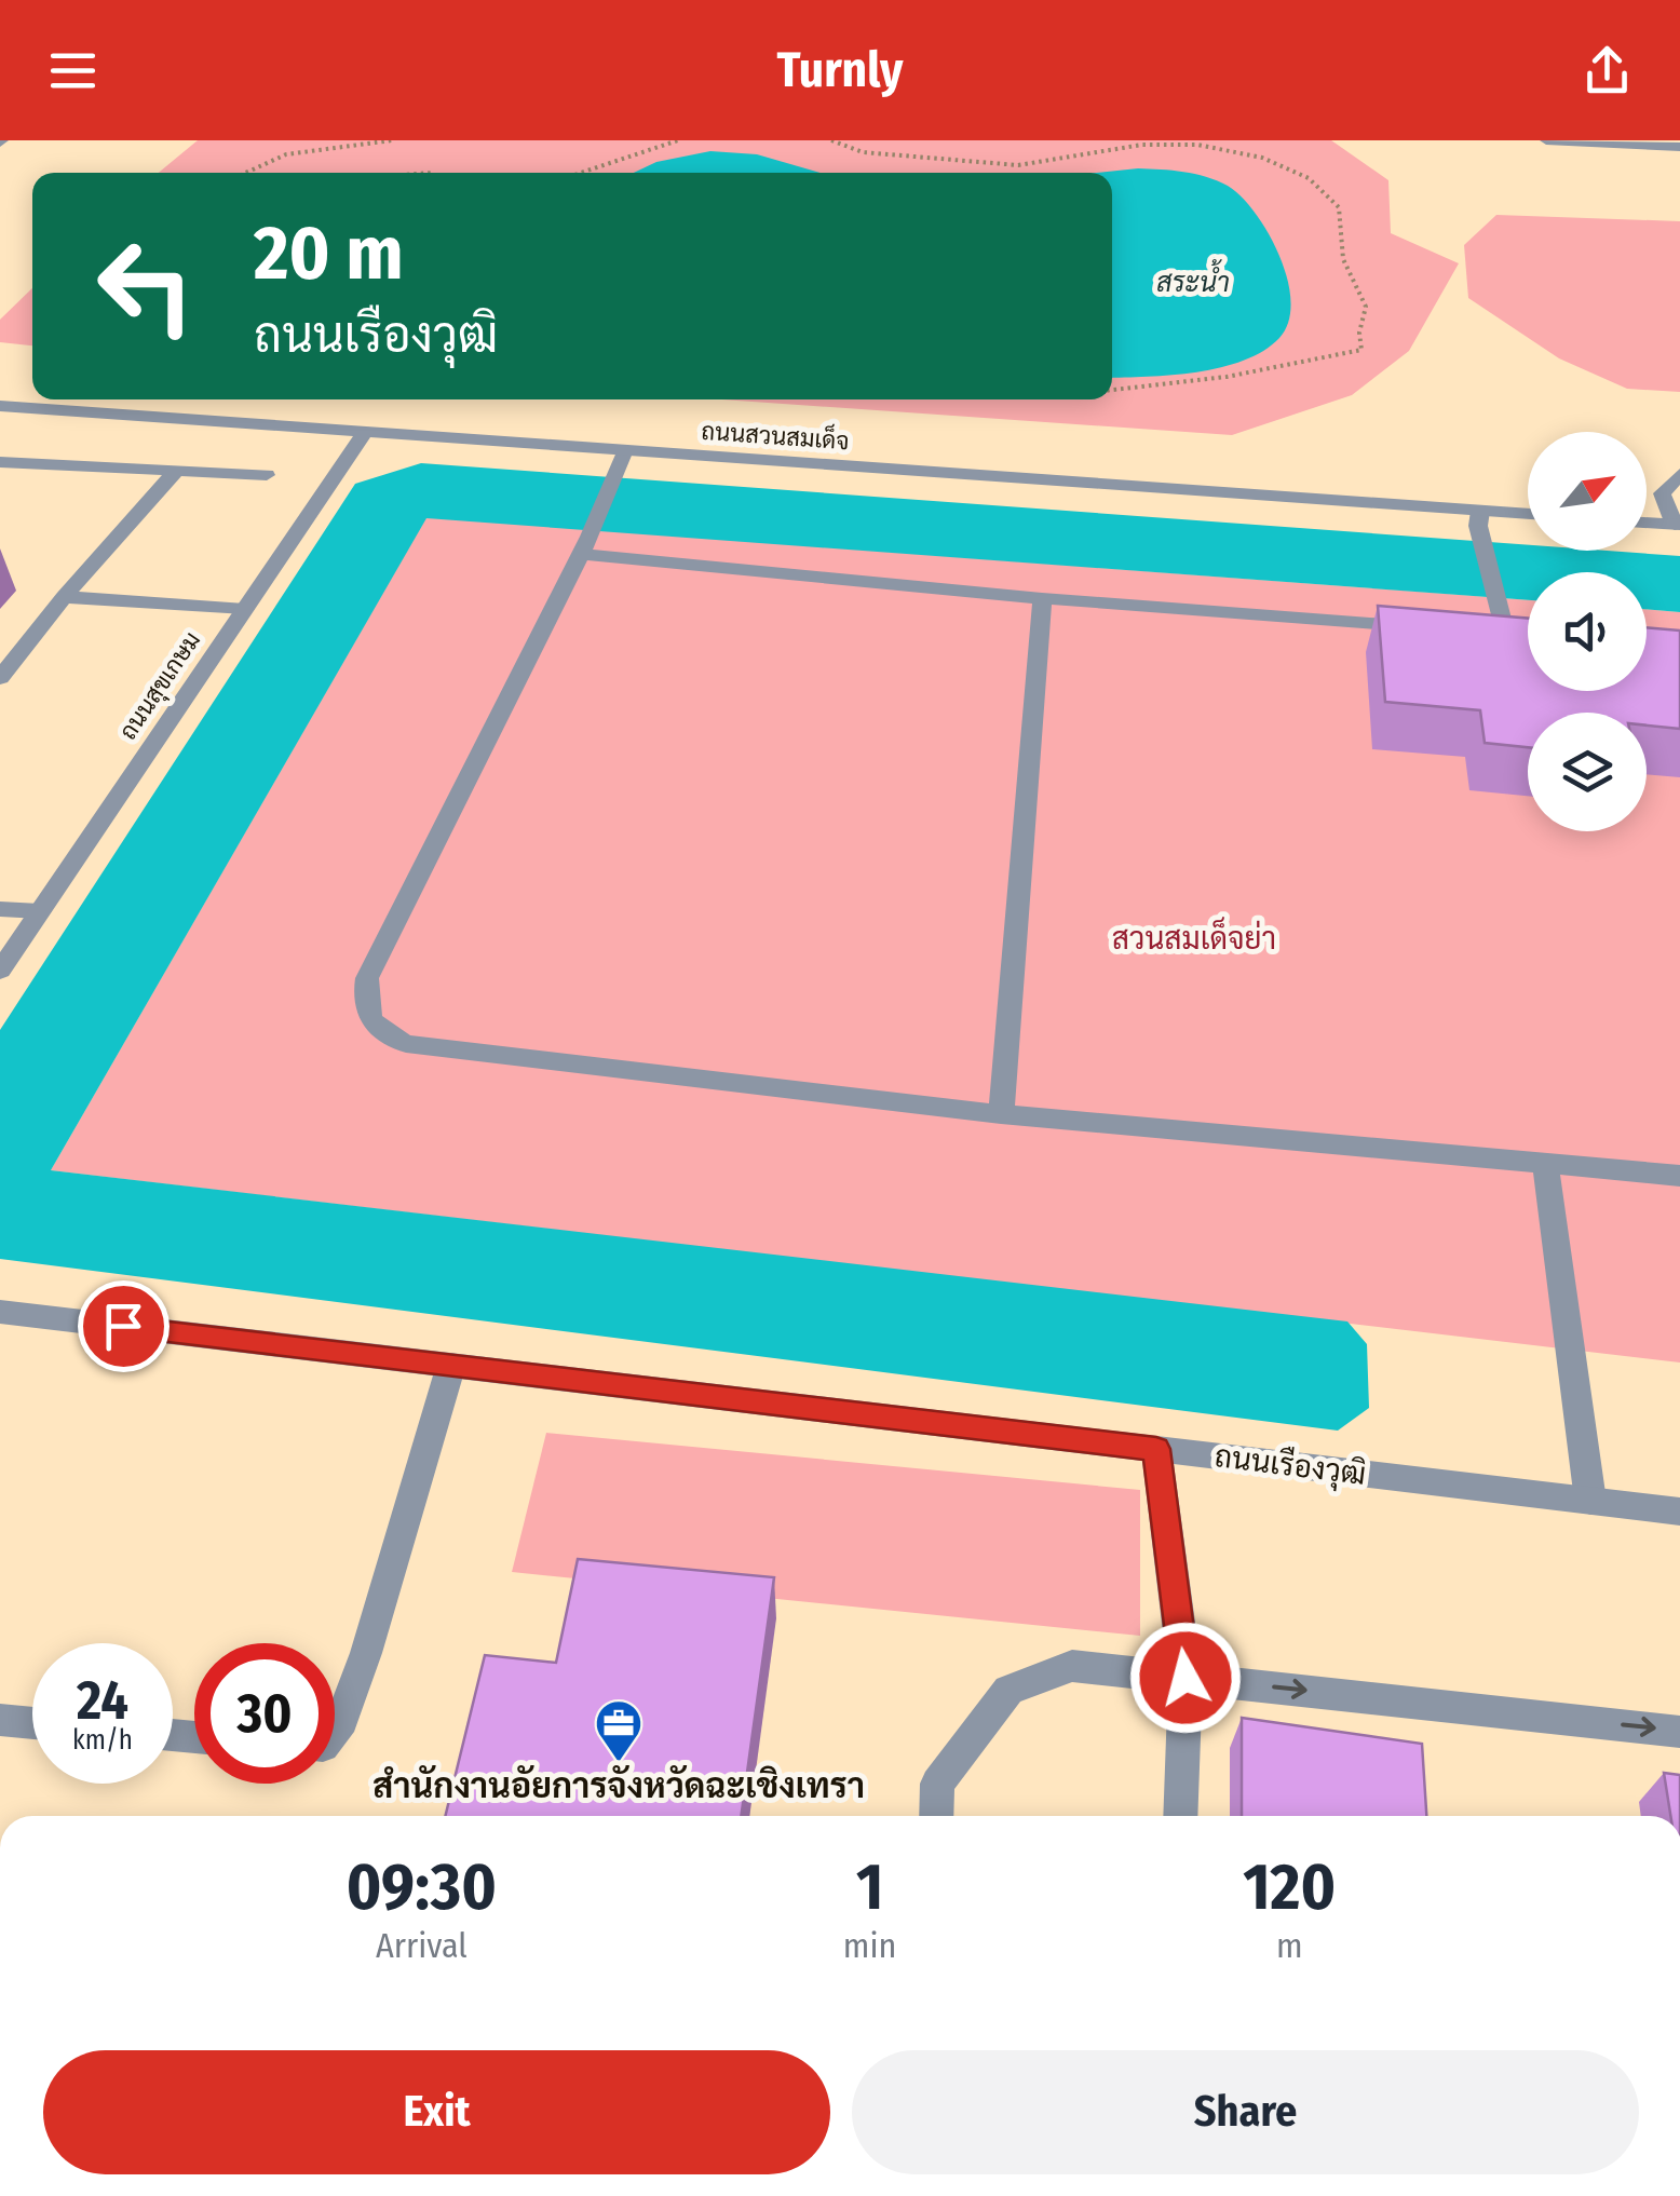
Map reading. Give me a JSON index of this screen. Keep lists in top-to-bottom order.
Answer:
{
  "streets": {
    "street": ["ถนนสวนสมเด็จ", "ถนนสุขเกษม", "ถนนเรืองวุฒิ"]
  },
  "crossings": [
    ["ถนนสวนสมเด็จ", "ถนนสุขเกษม"]
  ],
  "water": ["สระน้ำ"],
  "parks": ["สวนสมเด็จย่า"],
  "places": {
    "office": ["สำนักงานอัยการจังหวัดฉะเชิงเทรา"]
  },
  "north": "top right",
  "page": {
    "header": "Turnly",
    "turn": ["20 m", "ถนนเรืองวุฒิ"],
    "speed": "24 km/h",
    "limit": "30",
    "eta": [
      "09:30",
      "Arrival",
      "1",
      "min",
      "120",
      "m"
    ],
    "buttons": ["Exit", "Share"]
  }
}
